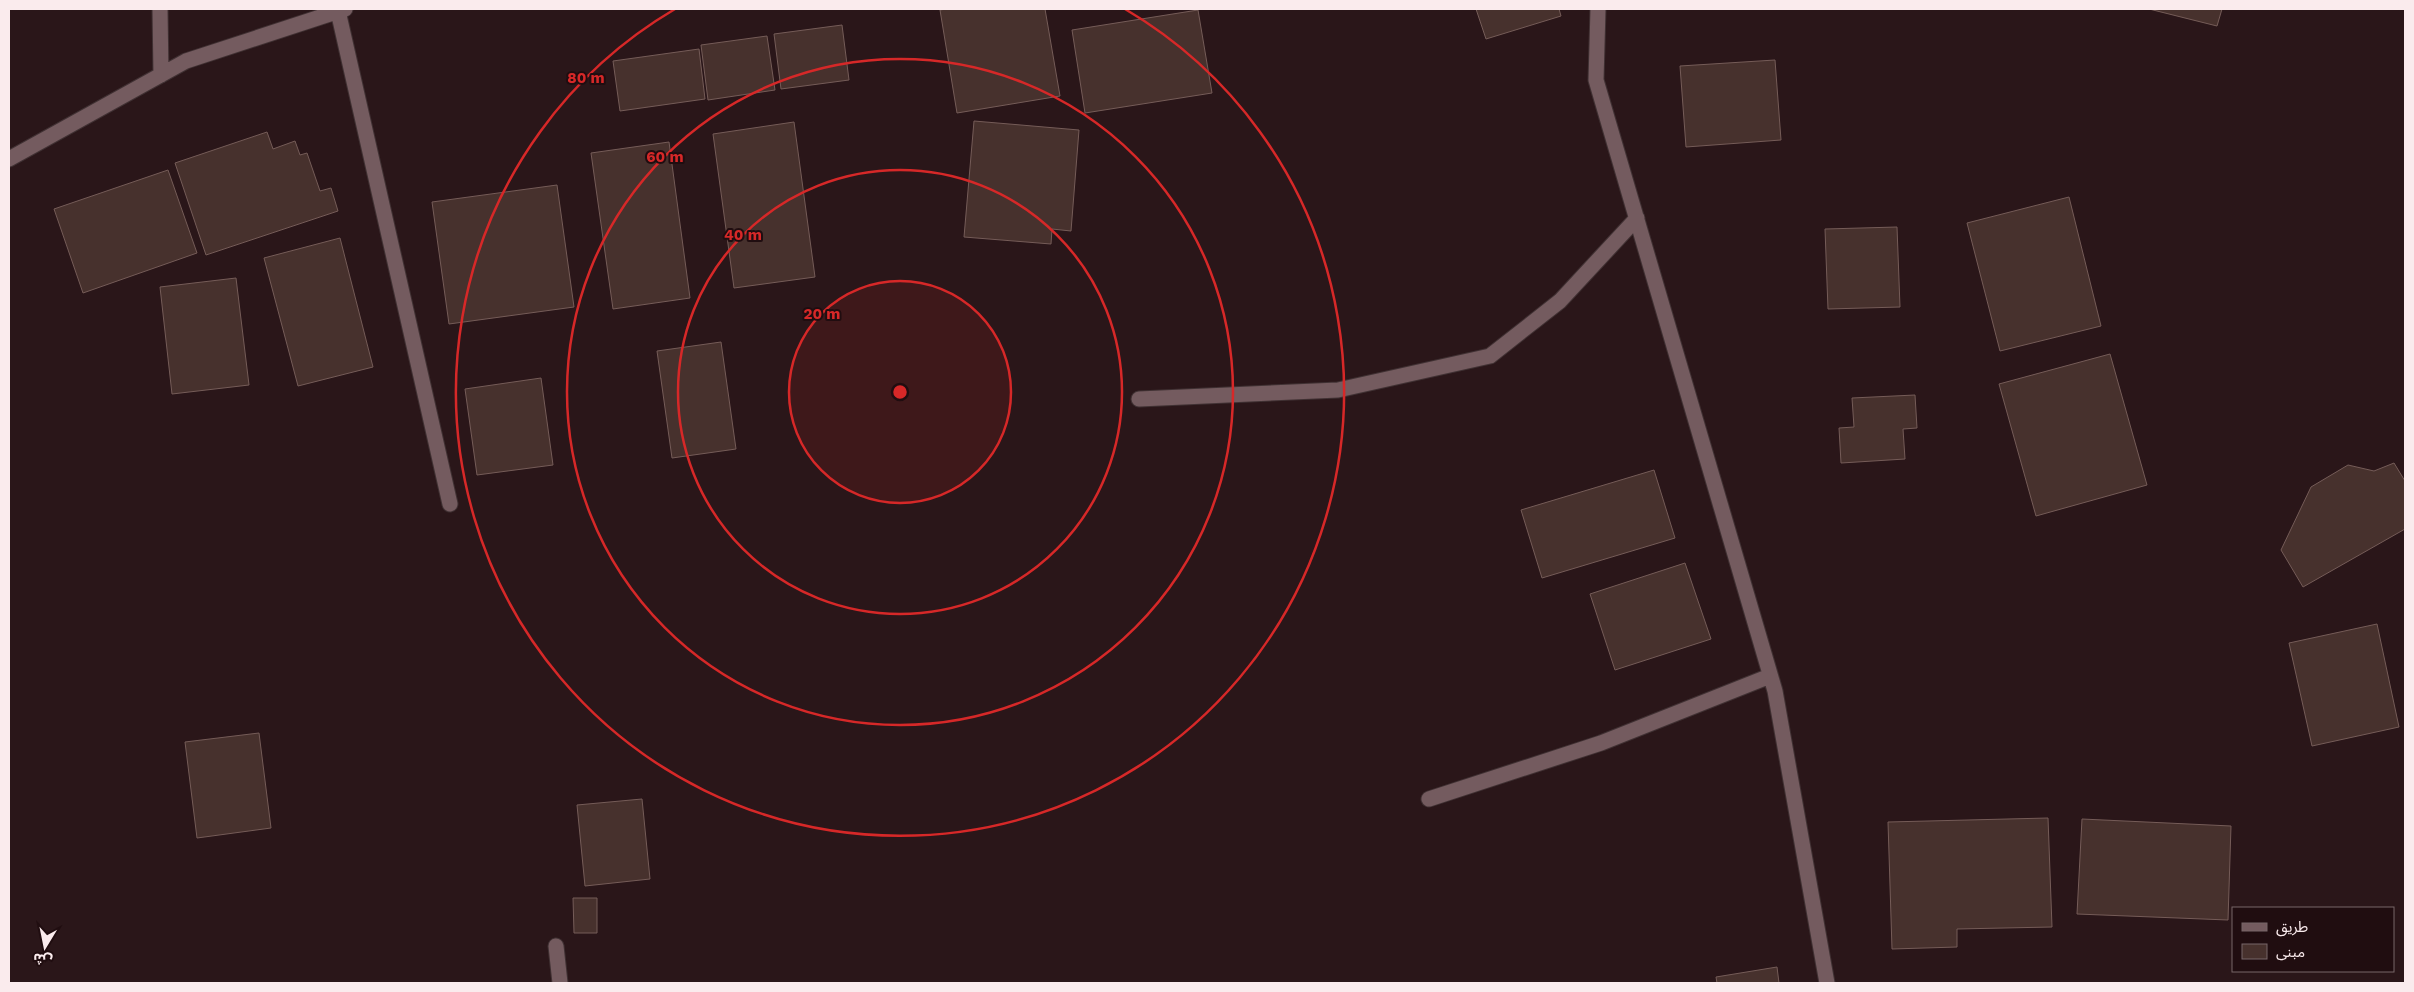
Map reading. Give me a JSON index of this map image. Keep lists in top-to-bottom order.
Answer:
{
  "legend": ["طريق", "مبنى"],
  "north": "bottom",
  "rings": [
    "80 m",
    "60 m",
    "40 m",
    "20 m"
  ]
}
